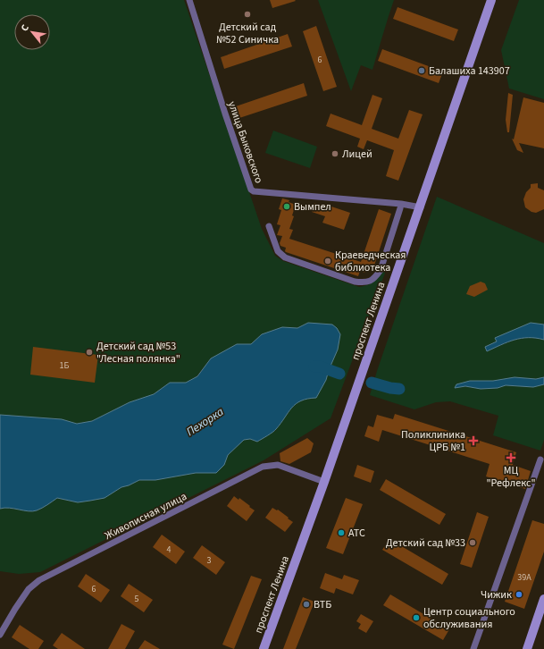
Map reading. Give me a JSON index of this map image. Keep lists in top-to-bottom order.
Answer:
{
  "streets": {
    "main road": ["проспект Ленина"],
    "street": ["улица Быковского", "Живописная улица"]
  },
  "crossings": [
    ["улица Быковского", "проспект Ленина"],
    ["проспект Ленина", "Живописная улица"]
  ],
  "water": ["Пехорка"],
  "places": {
    "other": [
      "Детский сад №52 Синичка",
      "Балашиха 143907",
      "Лицей",
      "Вымпел",
      "Краеведческая библиотека",
      "Детский сад №53 \"Лесная полянка\"",
      "АТС",
      "Детский сад №33",
      "Чижик",
      "ВТБ",
      "Центр социального обслуживания"
    ],
    "health": ["Поликлиника ЦРБ №1", "МЦ \"Рефлекс\""]
  },
  "house_numbers": [
    "6",
    "1Б",
    "4",
    "3",
    "39А",
    "6",
    "5"
  ],
  "north": "top left"
}
